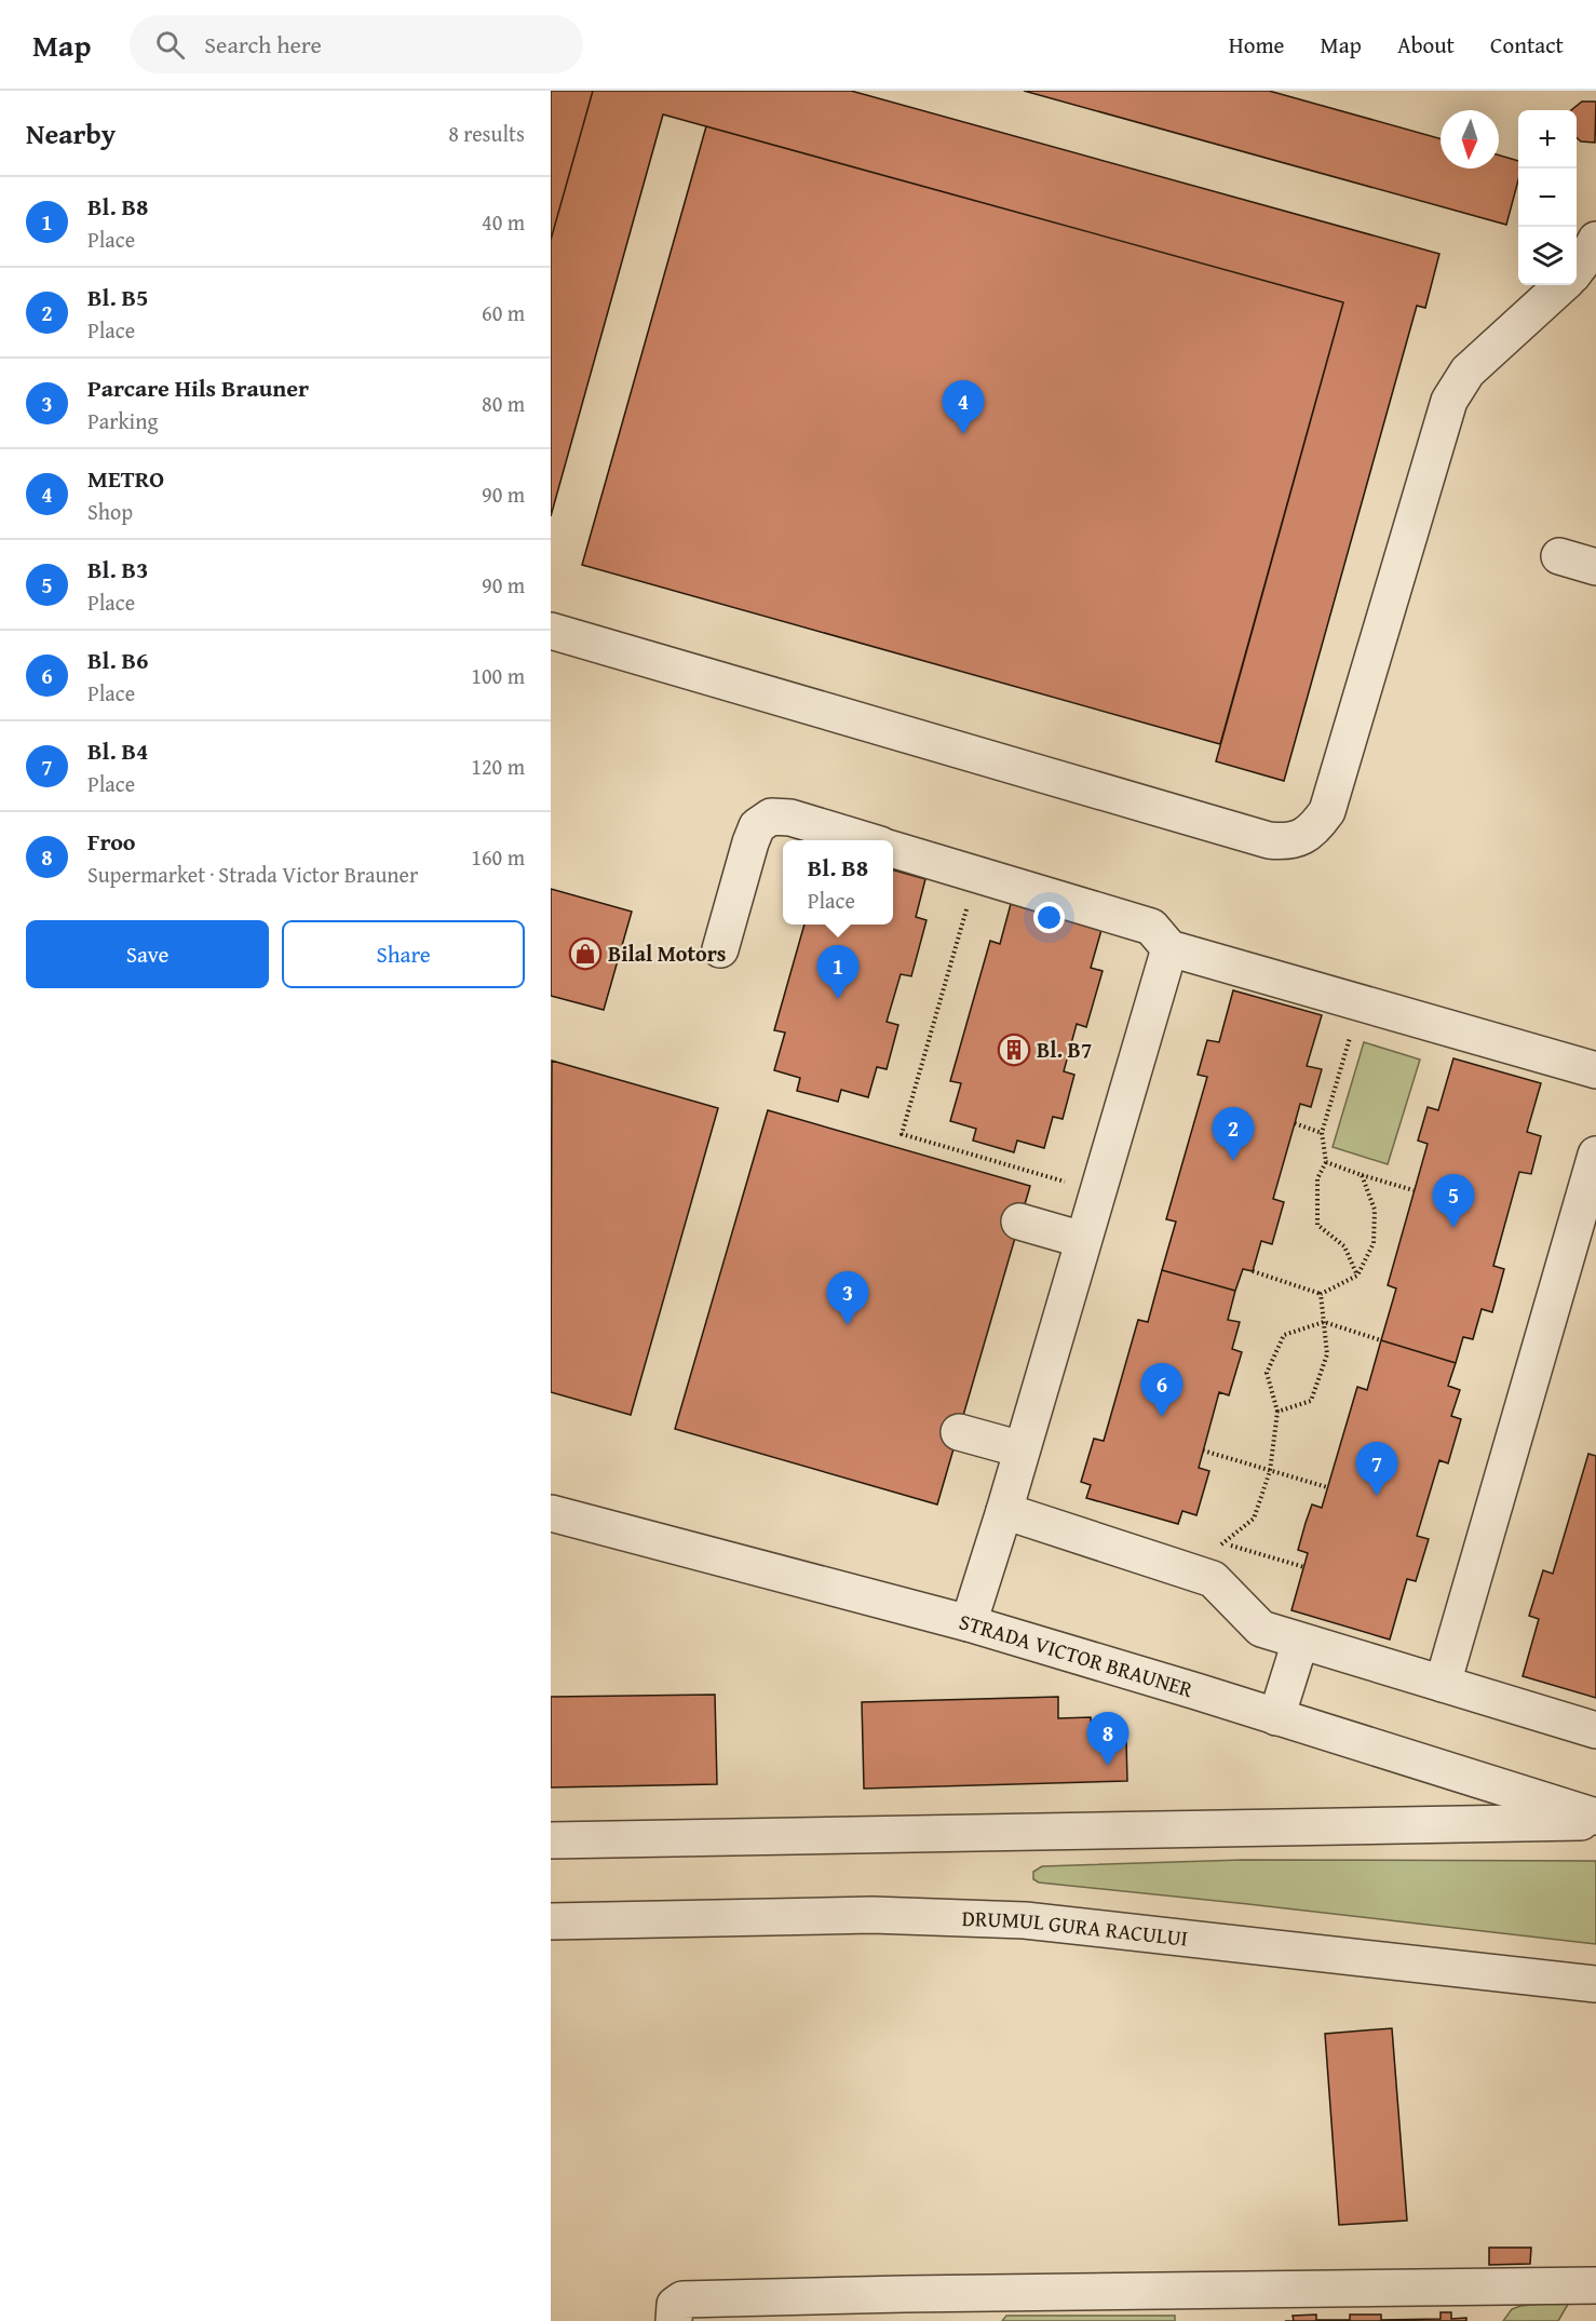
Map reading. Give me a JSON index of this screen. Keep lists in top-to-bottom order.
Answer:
{
  "streets": {
    "street": ["STRADA VICTOR BRAUNER", "DRUMUL GURA RACULUI"]
  },
  "places": {
    "shop": ["Bilal Motors"],
    "building": ["Bl. B7"]
  },
  "north": "bottom",
  "page": {
    "header": "Map",
    "search": "Search here",
    "nav": [
      "Home",
      "Map",
      "About",
      "Contact"
    ],
    "heading": ["Nearby", "8 results"],
    "map_buttons": ["+", "−"],
    "list": [
      {
        "mark": "1",
        "name": "Bl. B8",
        "note": "Place",
        "value": "40 m"
      },
      {
        "mark": "2",
        "name": "Bl. B5",
        "note": "Place",
        "value": "60 m"
      },
      {
        "mark": "3",
        "name": "Parcare Hils Brauner",
        "note": "Parking",
        "value": "80 m"
      },
      {
        "mark": "4",
        "name": "METRO",
        "note": "Shop",
        "value": "90 m"
      },
      {
        "mark": "5",
        "name": "Bl. B3",
        "note": "Place",
        "value": "90 m"
      },
      {
        "mark": "6",
        "name": "Bl. B6",
        "note": "Place",
        "value": "100 m"
      },
      {
        "mark": "7",
        "name": "Bl. B4",
        "note": "Place",
        "value": "120 m"
      },
      {
        "mark": "8",
        "name": "Froo",
        "note": "Supermarket · Strada Victor Brauner",
        "value": "160 m"
      }
    ],
    "pins": [
      "4",
      "1",
      "2",
      "5",
      "3",
      "6",
      "7",
      "8"
    ],
    "popup": ["Bl. B8", "Place"],
    "buttons": ["Save", "Share"]
  }
}
